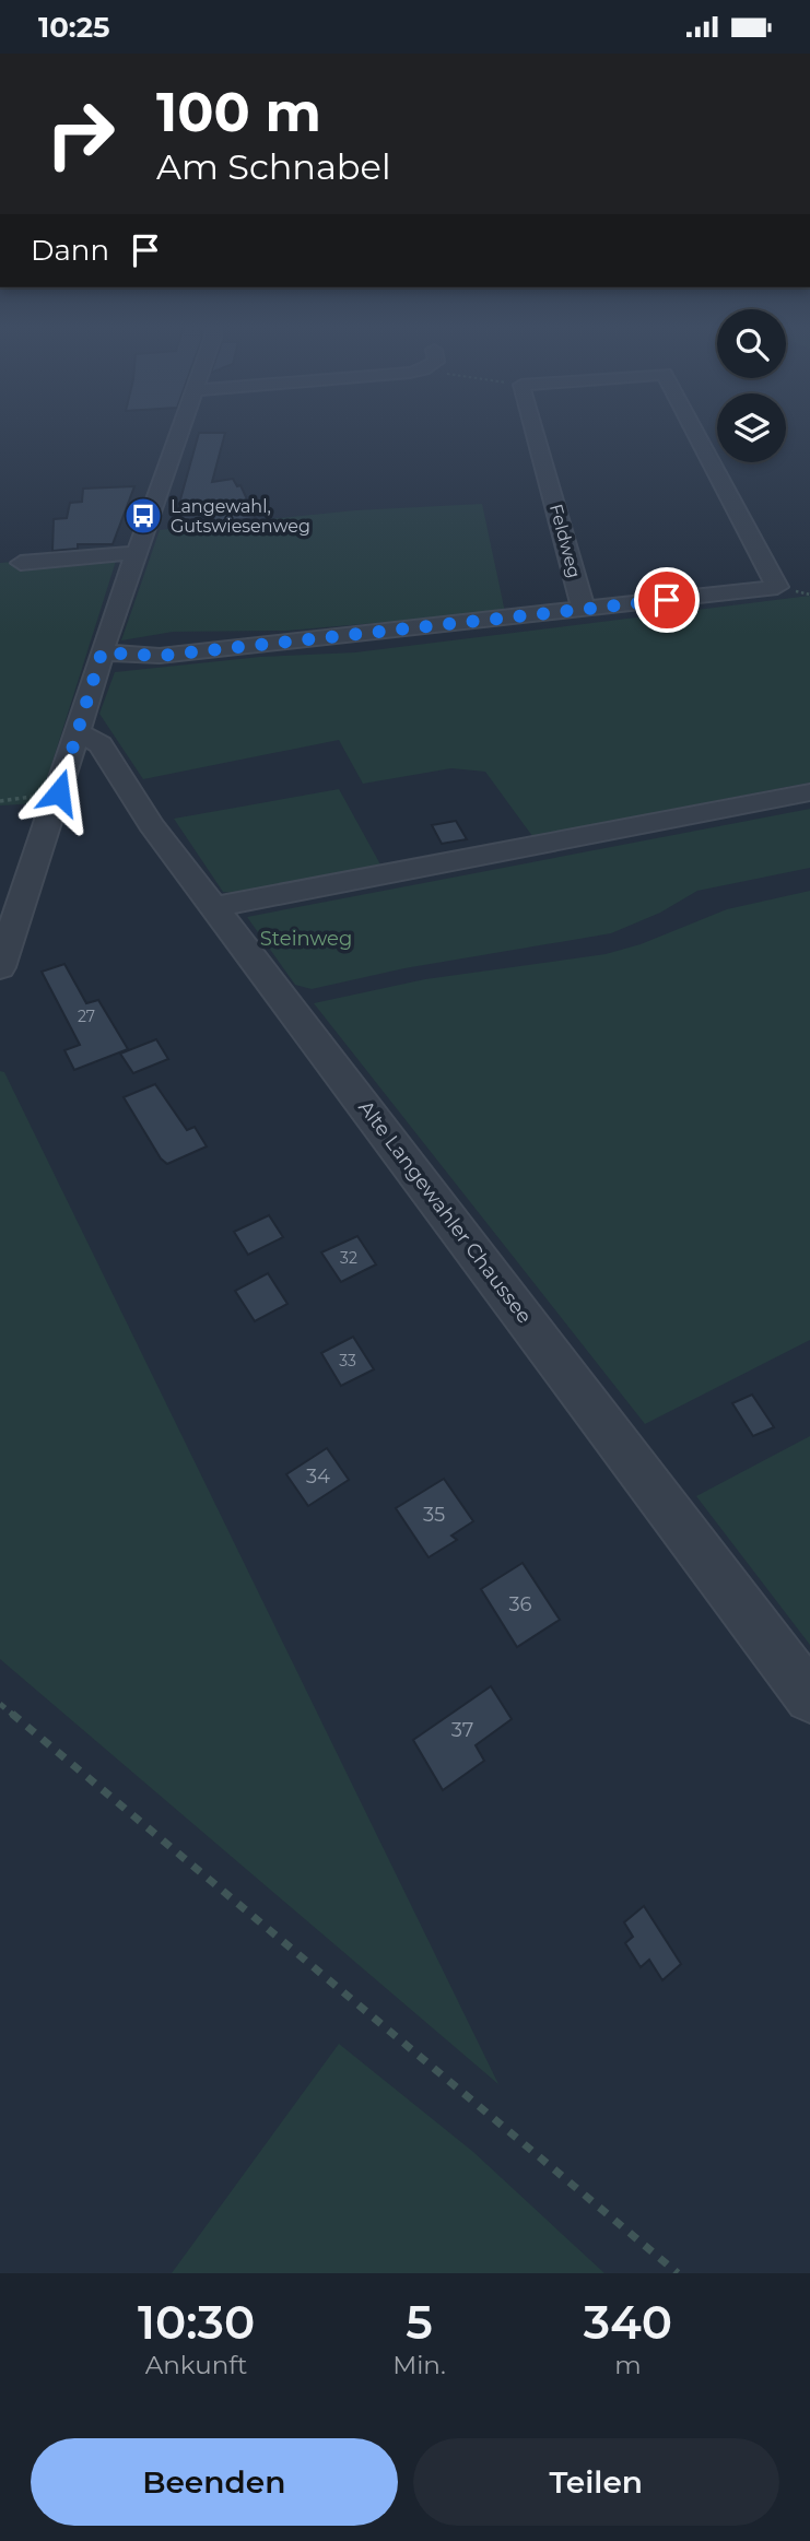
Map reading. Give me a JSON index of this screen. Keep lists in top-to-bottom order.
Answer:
{
  "streets": {
    "street": ["Feldweg", "Alte Langewahler Chaussee"]
  },
  "parks": ["Steinweg"],
  "places": {
    "bus stop": ["Langewahl, Gutswiesenweg"]
  },
  "house_numbers": [
    "27",
    "32",
    "33",
    "34",
    "35",
    "36",
    "37"
  ],
  "page": {
    "status": "10:25",
    "turn": ["100 m", "Am Schnabel"],
    "then": "Dann",
    "eta": [
      "10:30",
      "Ankunft",
      "5",
      "Min.",
      "340",
      "m"
    ],
    "buttons": ["Beenden", "Teilen"]
  }
}
